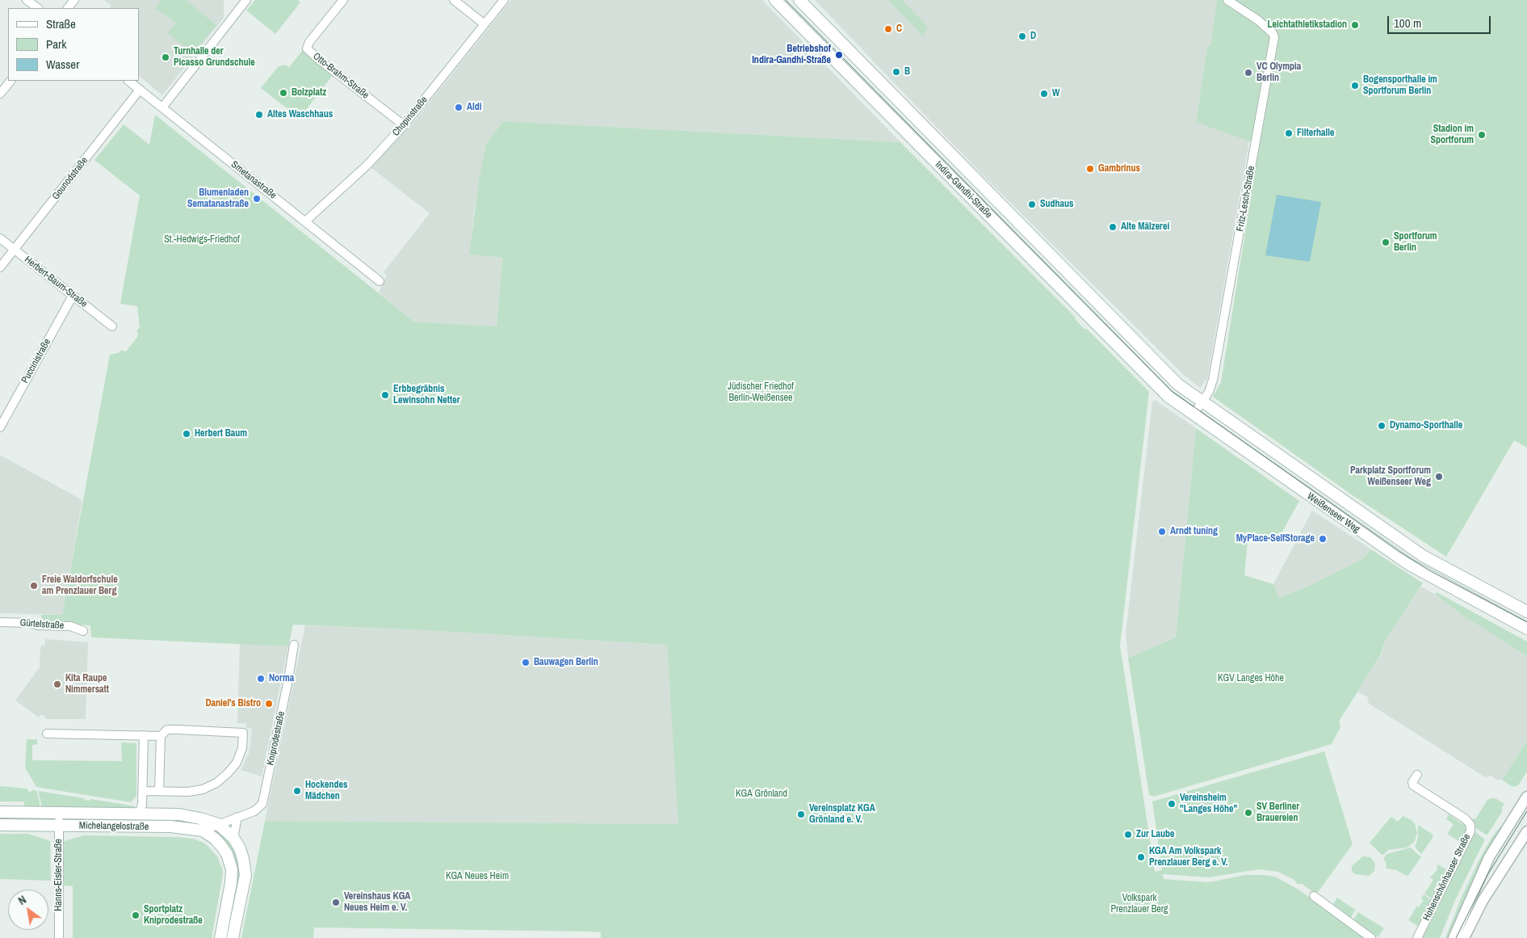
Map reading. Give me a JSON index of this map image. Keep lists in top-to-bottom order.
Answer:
{
  "streets": {
    "main road": ["Indira-Gandhi-Straße", "Weißenseer Weg", "Michelangelostraße"],
    "street": [
      "Otto-Brahm-Straße",
      "Chopinstraße",
      "Gounodstraße",
      "Smetanastraße",
      "Fritz-Lesch-Straße",
      "Herbert-Baum-Straße",
      "Puccinistraße",
      "Gürtelstraße",
      "Kniprodestraße",
      "Hanns-Eisler-Straße",
      "Hohenschönhauser Straße"
    ]
  },
  "crossings": [
    ["Otto-Brahm-Straße", "Chopinstraße"],
    ["Chopinstraße", "Smetanastraße"],
    ["Gounodstraße", "Smetanastraße"],
    ["Gounodstraße", "Herbert-Baum-Straße"],
    ["Indira-Gandhi-Straße", "Weißenseer Weg"],
    ["Fritz-Lesch-Straße", "Weißenseer Weg"],
    ["Herbert-Baum-Straße", "Puccinistraße"],
    ["Kniprodestraße", "Michelangelostraße"],
    ["Michelangelostraße", "Hanns-Eisler-Straße"]
  ],
  "parks": [
    "St.-Hedwigs-Friedhof",
    "Jüdischer Friedhof Berlin-Weißensee",
    "KGV Langes Höhe",
    "KGA Grönland",
    "KGA Neues Heim",
    "Volkspark Prenzlauer Berg"
  ],
  "places": [
    "Leichtathletikstadion",
    "C",
    "D",
    "Betriebshof Indira-Gandhi-Straße",
    "Turnhalle der Picasso Grundschule",
    "B",
    "VC Olympia Berlin",
    "Bogensporthalle im Sportforum Berlin",
    "Bolzplatz",
    "W",
    "Aldi",
    "Altes Waschhaus",
    "Filterhalle",
    "Stadion im Sportforum",
    "Gambrinus",
    "Blumenladen Sematanastraße",
    "Sudhaus",
    "Alte Mälzerei",
    "Sportforum Berlin",
    "Erbbegräbnis Lewinsohn Netter",
    "Dynamo-Sporthalle",
    "Herbert Baum",
    "Parkplatz Sportforum Weißenseer Weg",
    "Arndt tuning",
    "MyPlace-SelfStorage",
    "Freie Waldorfschule am Prenzlauer Berg",
    "Bauwagen Berlin",
    "Norma",
    "Kita Raupe Nimmersatt",
    "Daniel's Bistro",
    "Hockendes Mädchen",
    "Vereinsheim \"Langes Höhe\"",
    "SV Berliner Brauereien",
    "Vereinsplatz KGA Grönland e. V.",
    "Zur Laube",
    "KGA Am Volkspark Prenzlauer Berg e. V.",
    "Vereinshaus KGA Neues Heim e. V.",
    "Sportplatz Kniprodestraße"
  ],
  "legend": ["Straße", "Park", "Wasser"],
  "scale_bar": "100 m",
  "north": "top left"
}
